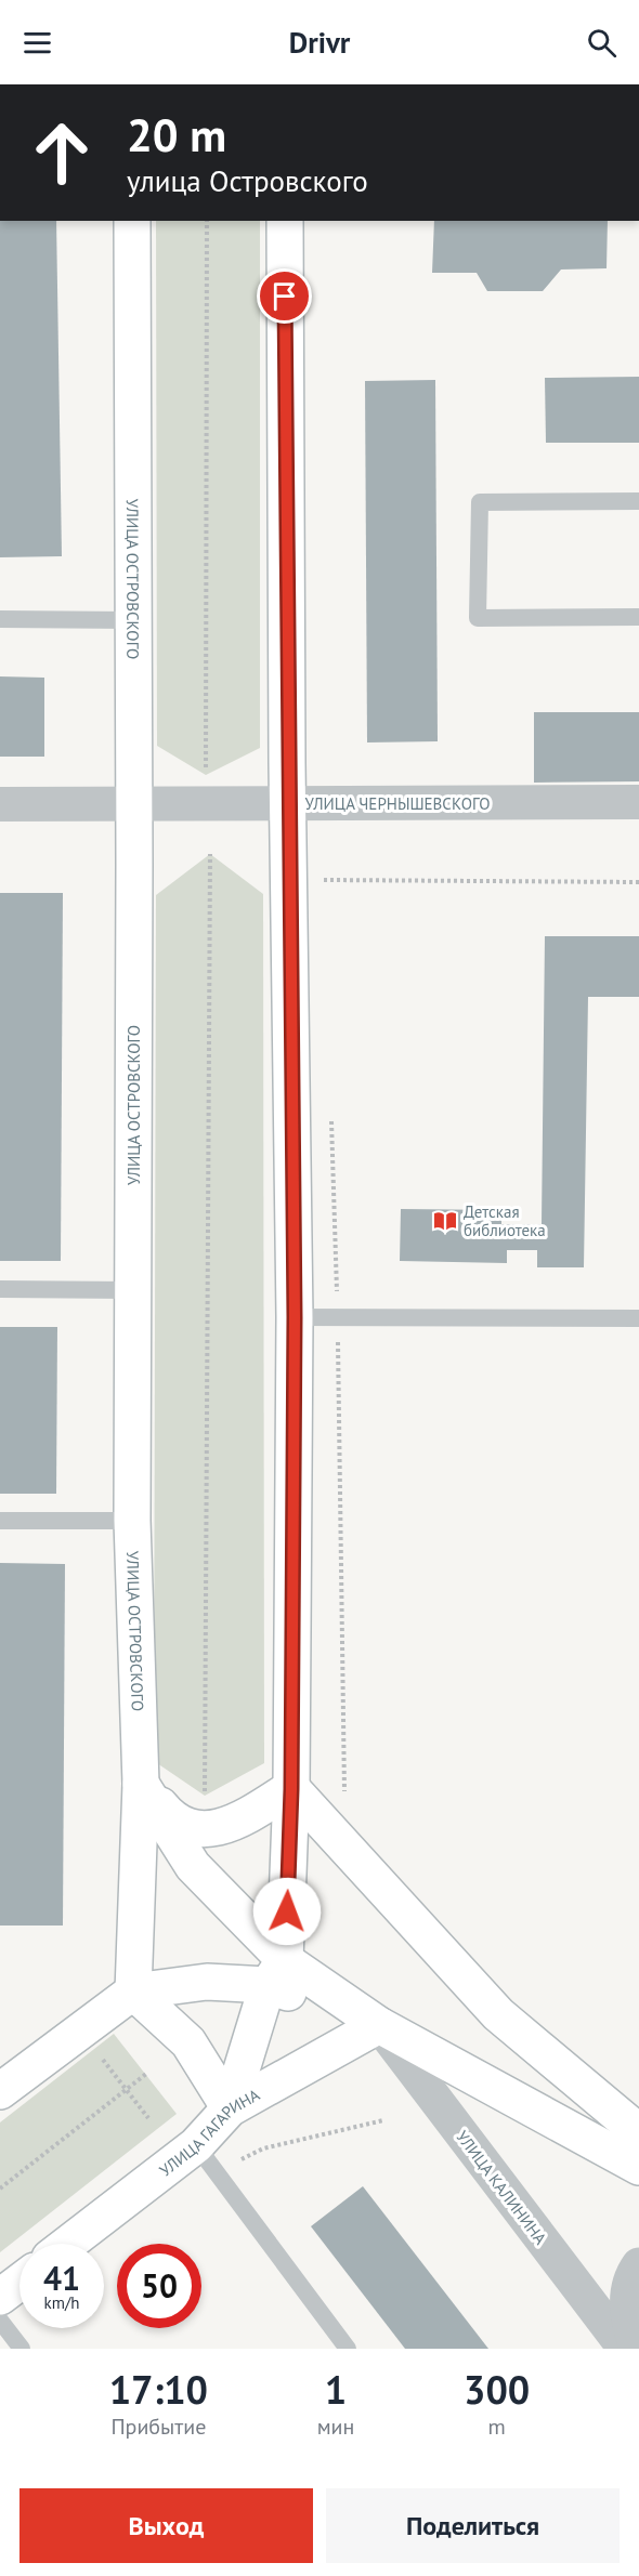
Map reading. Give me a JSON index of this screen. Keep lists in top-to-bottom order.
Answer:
{
  "streets": {
    "main road": ["УЛИЦА ОСТРОВСКОГО", "УЛИЦА ГАГАРИНА"],
    "street": ["УЛИЦА ЧЕРНЫШЕВСКОГО", "УЛИЦА КАЛИНИНА"]
  },
  "crossings": [
    ["УЛИЦА ОСТРОВСКОГО", "УЛИЦА ЧЕРНЫШЕВСКОГО"],
    ["УЛИЦА ГАГАРИНА", "УЛИЦА КАЛИНИНА"]
  ],
  "places": {
    "library": ["Детская библиотека"]
  },
  "page": {
    "header": "Drivr",
    "turn": ["20 m", "улица Островского"],
    "speed": "41 km/h",
    "limit": "50",
    "eta": [
      "17:10",
      "Прибытие",
      "1",
      "мин",
      "300",
      "m"
    ],
    "buttons": ["Выход", "Поделиться"]
  }
}
